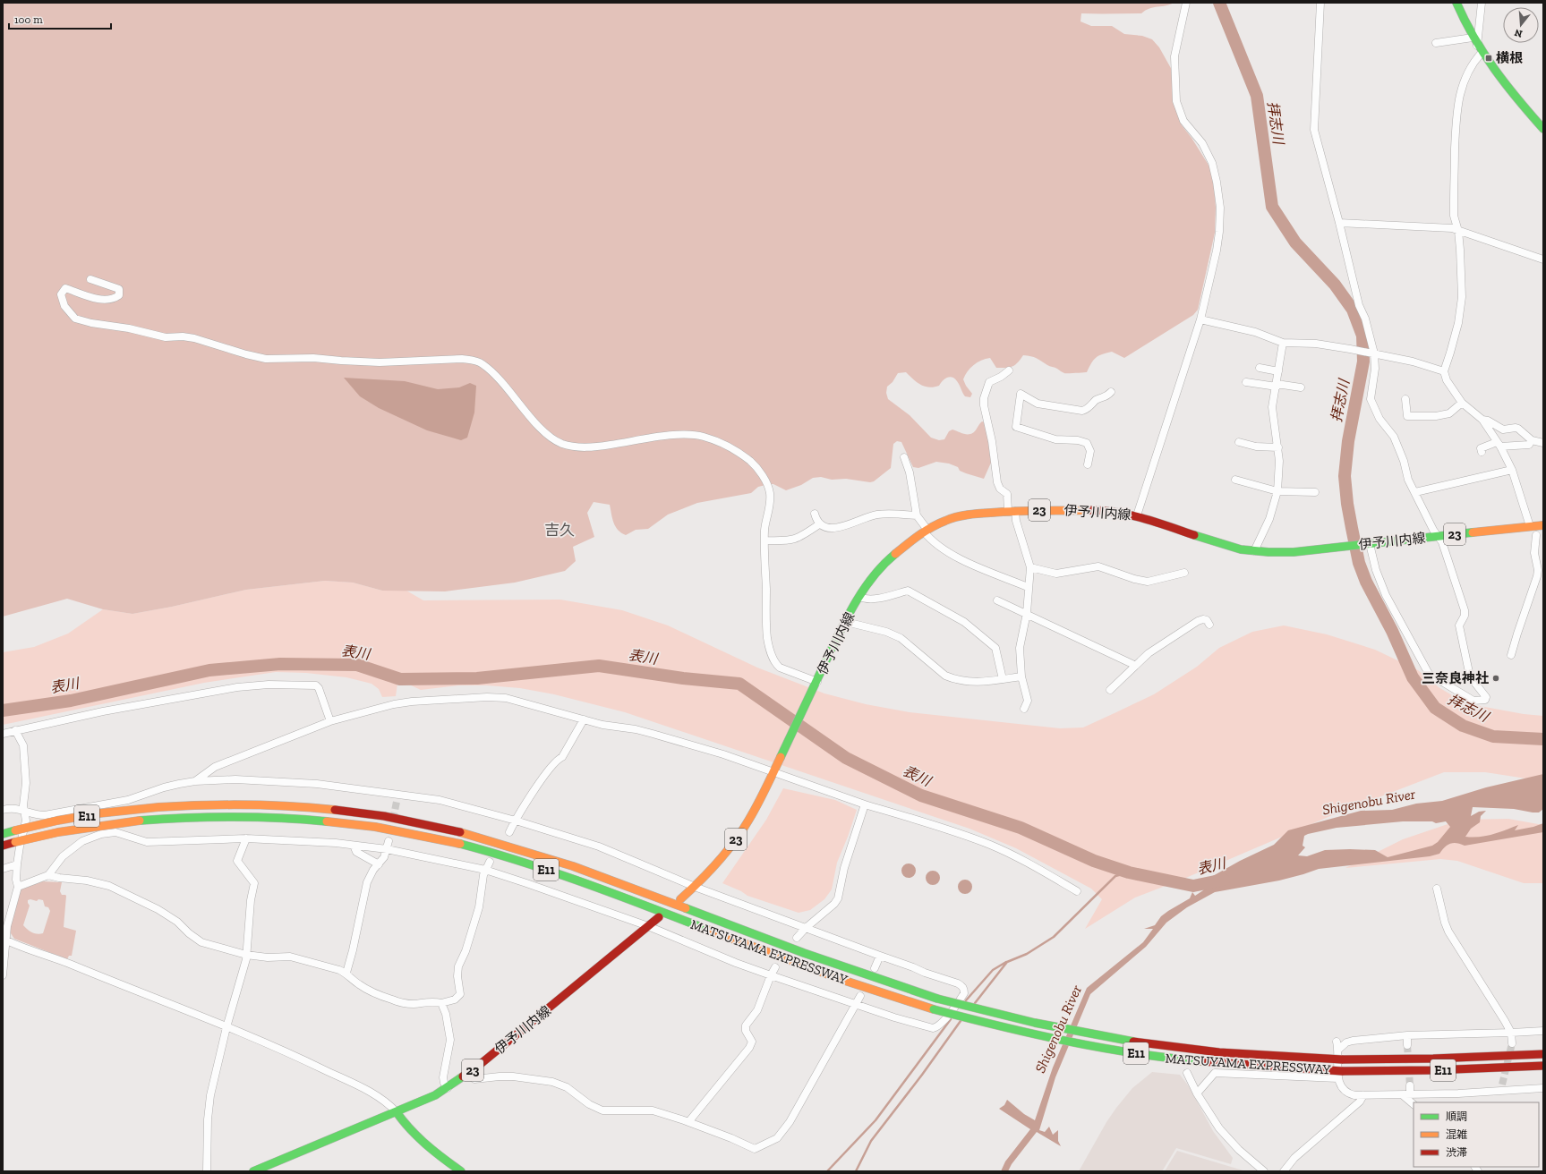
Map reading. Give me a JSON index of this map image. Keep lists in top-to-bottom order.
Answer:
{
  "streets": {
    "main road": [
      "23",
      "伊予川内線",
      "E11",
      "MATSUYAMA EXPRESSWAY"
    ]
  },
  "districts": ["吉久"],
  "water": ["拝志川", "表川", "Shigenobu River"],
  "places": {
    "transit": ["横根"],
    "other": ["三奈良神社"]
  },
  "legend": ["順調", "混雑", "渋滞"],
  "scale_bar": "100 m",
  "north": "bottom"
}
